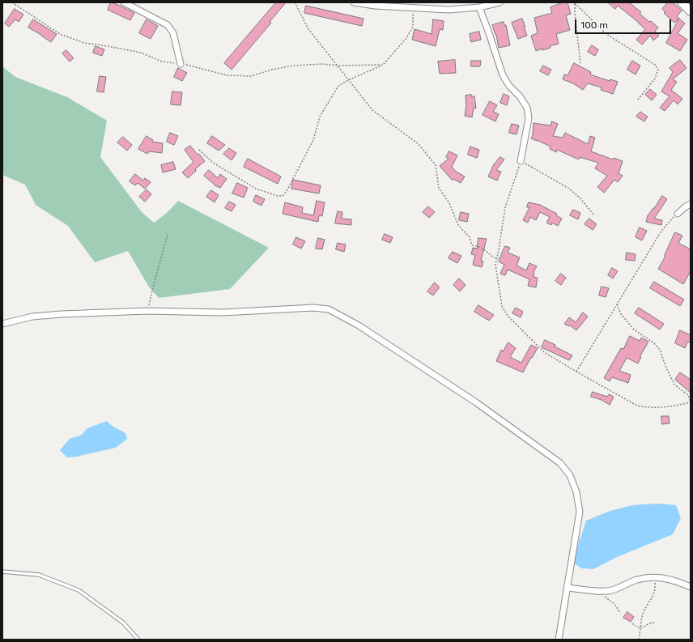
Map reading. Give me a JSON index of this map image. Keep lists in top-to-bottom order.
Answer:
{
  "scale_bar": "100 m"
}
